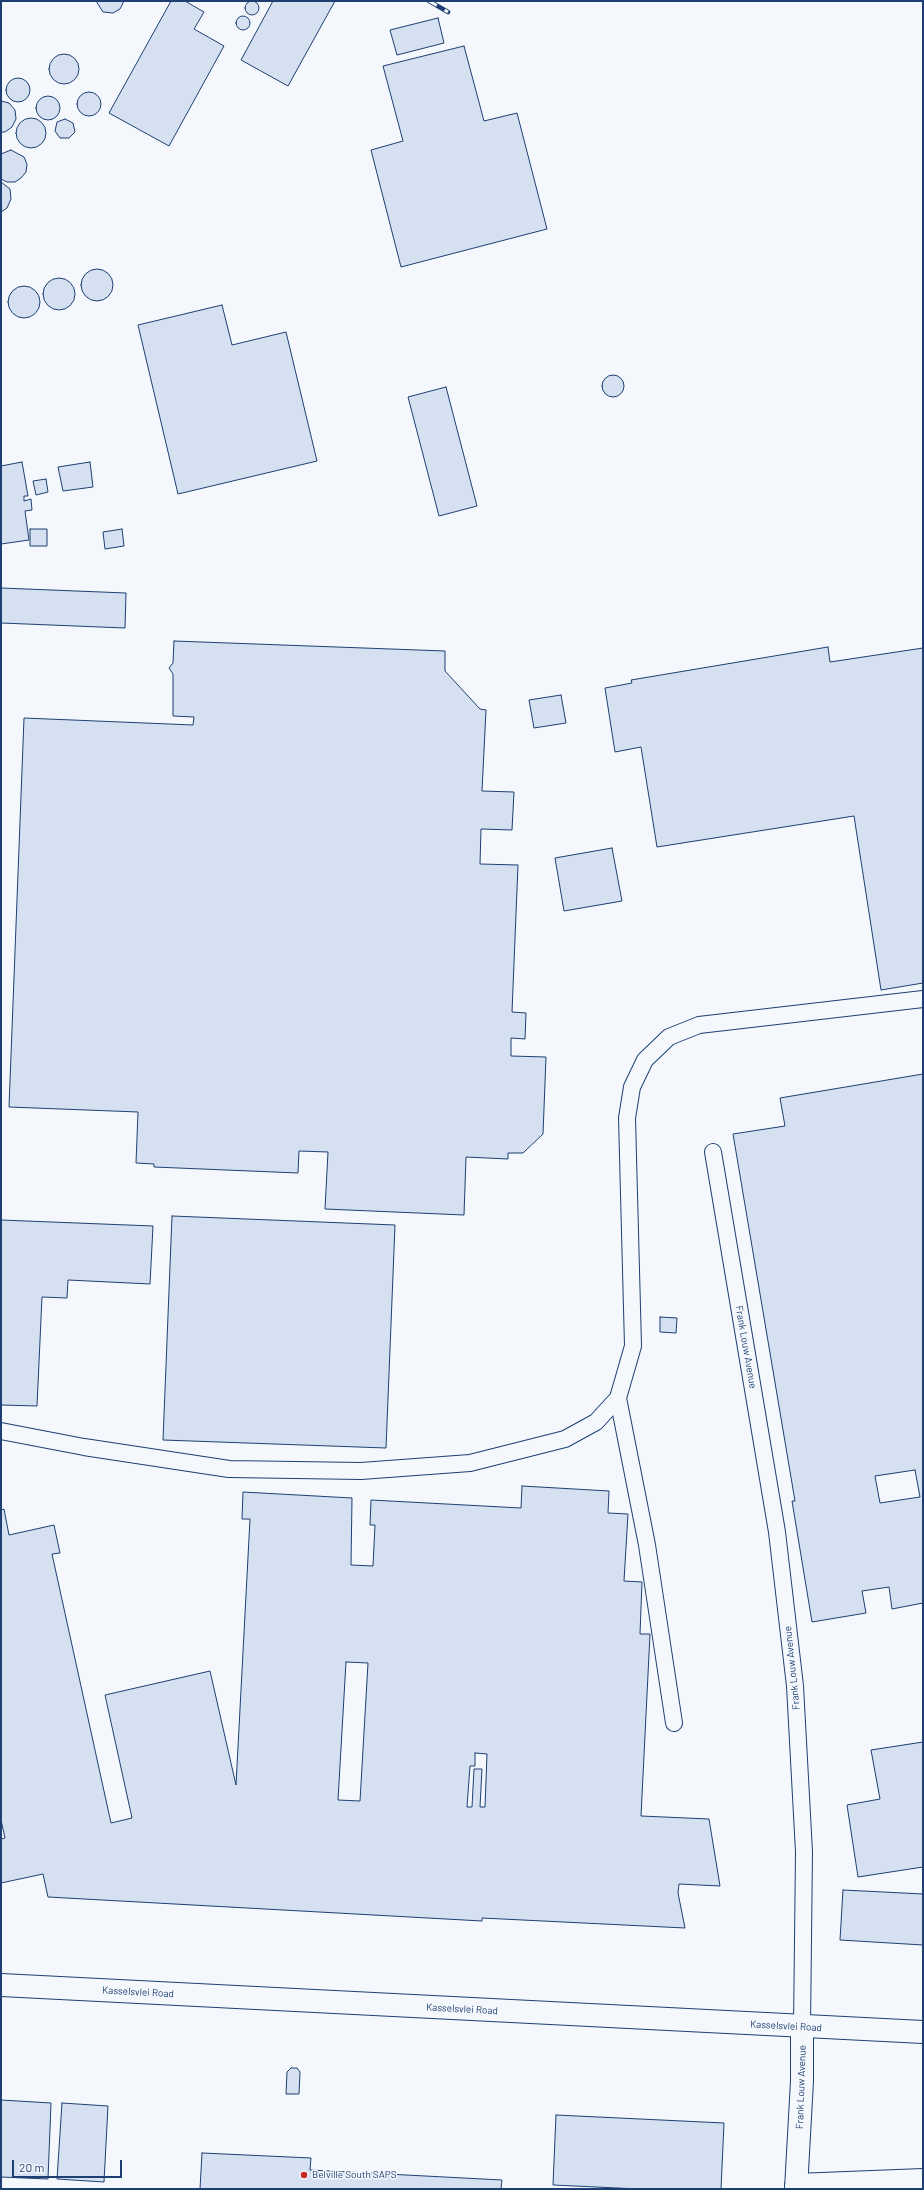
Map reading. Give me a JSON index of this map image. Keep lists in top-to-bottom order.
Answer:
{
  "streets": {
    "street": ["Frank Louw Avenue", "Kasselsvlei Road"]
  },
  "crossings": [
    ["Frank Louw Avenue", "Kasselsvlei Road"]
  ],
  "places": ["Belville South SAPS"],
  "scale_bar": "20 m"
}
